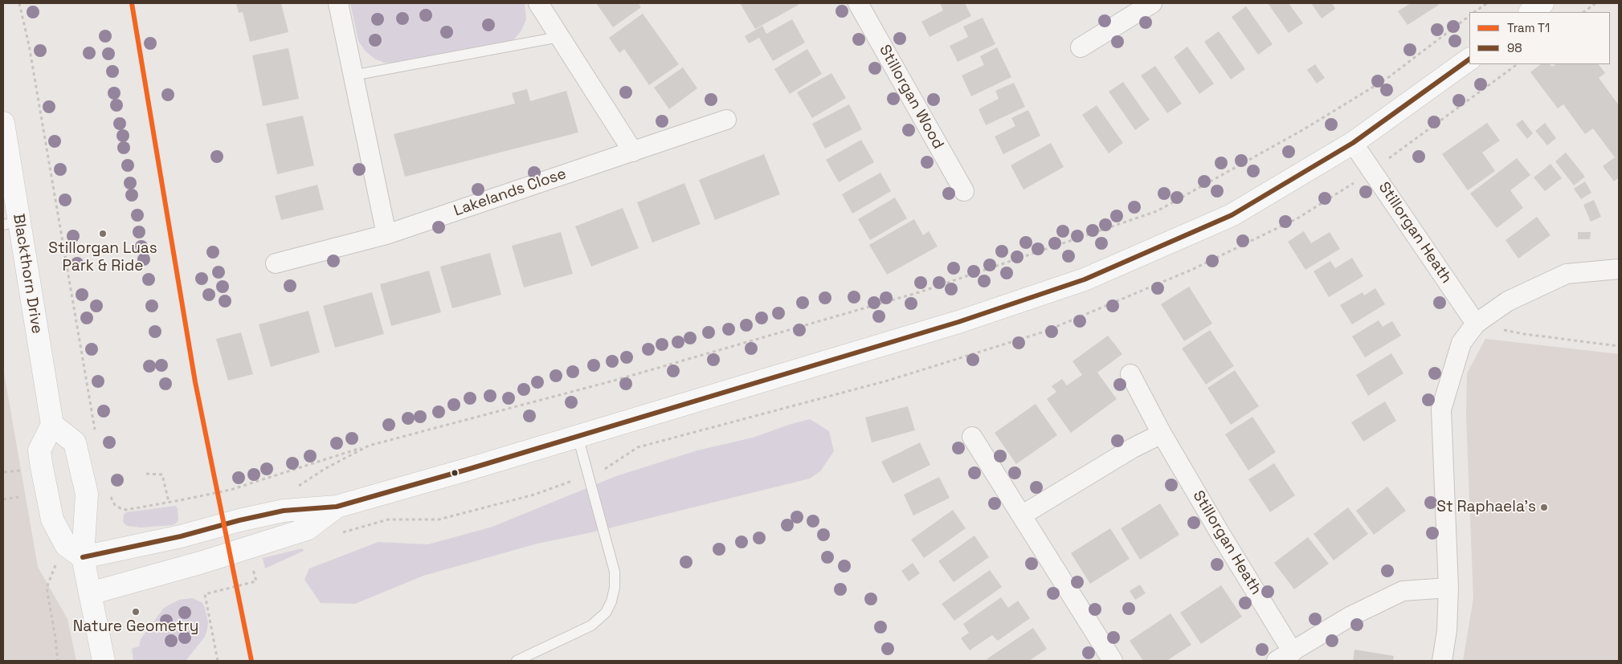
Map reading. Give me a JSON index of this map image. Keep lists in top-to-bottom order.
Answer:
{
  "streets": {
    "street": [
      "Stillorgan Wood",
      "Lakelands Close",
      "Stillorgan Heath",
      "Blackthorn Drive"
    ]
  },
  "places": ["Stillorgan Luas Park & Ride", "St Raphaela's", "Nature Geometry"],
  "lines": ["tram line T1", "transit line 98"],
  "legend": ["Tram T1", "98"]
}
